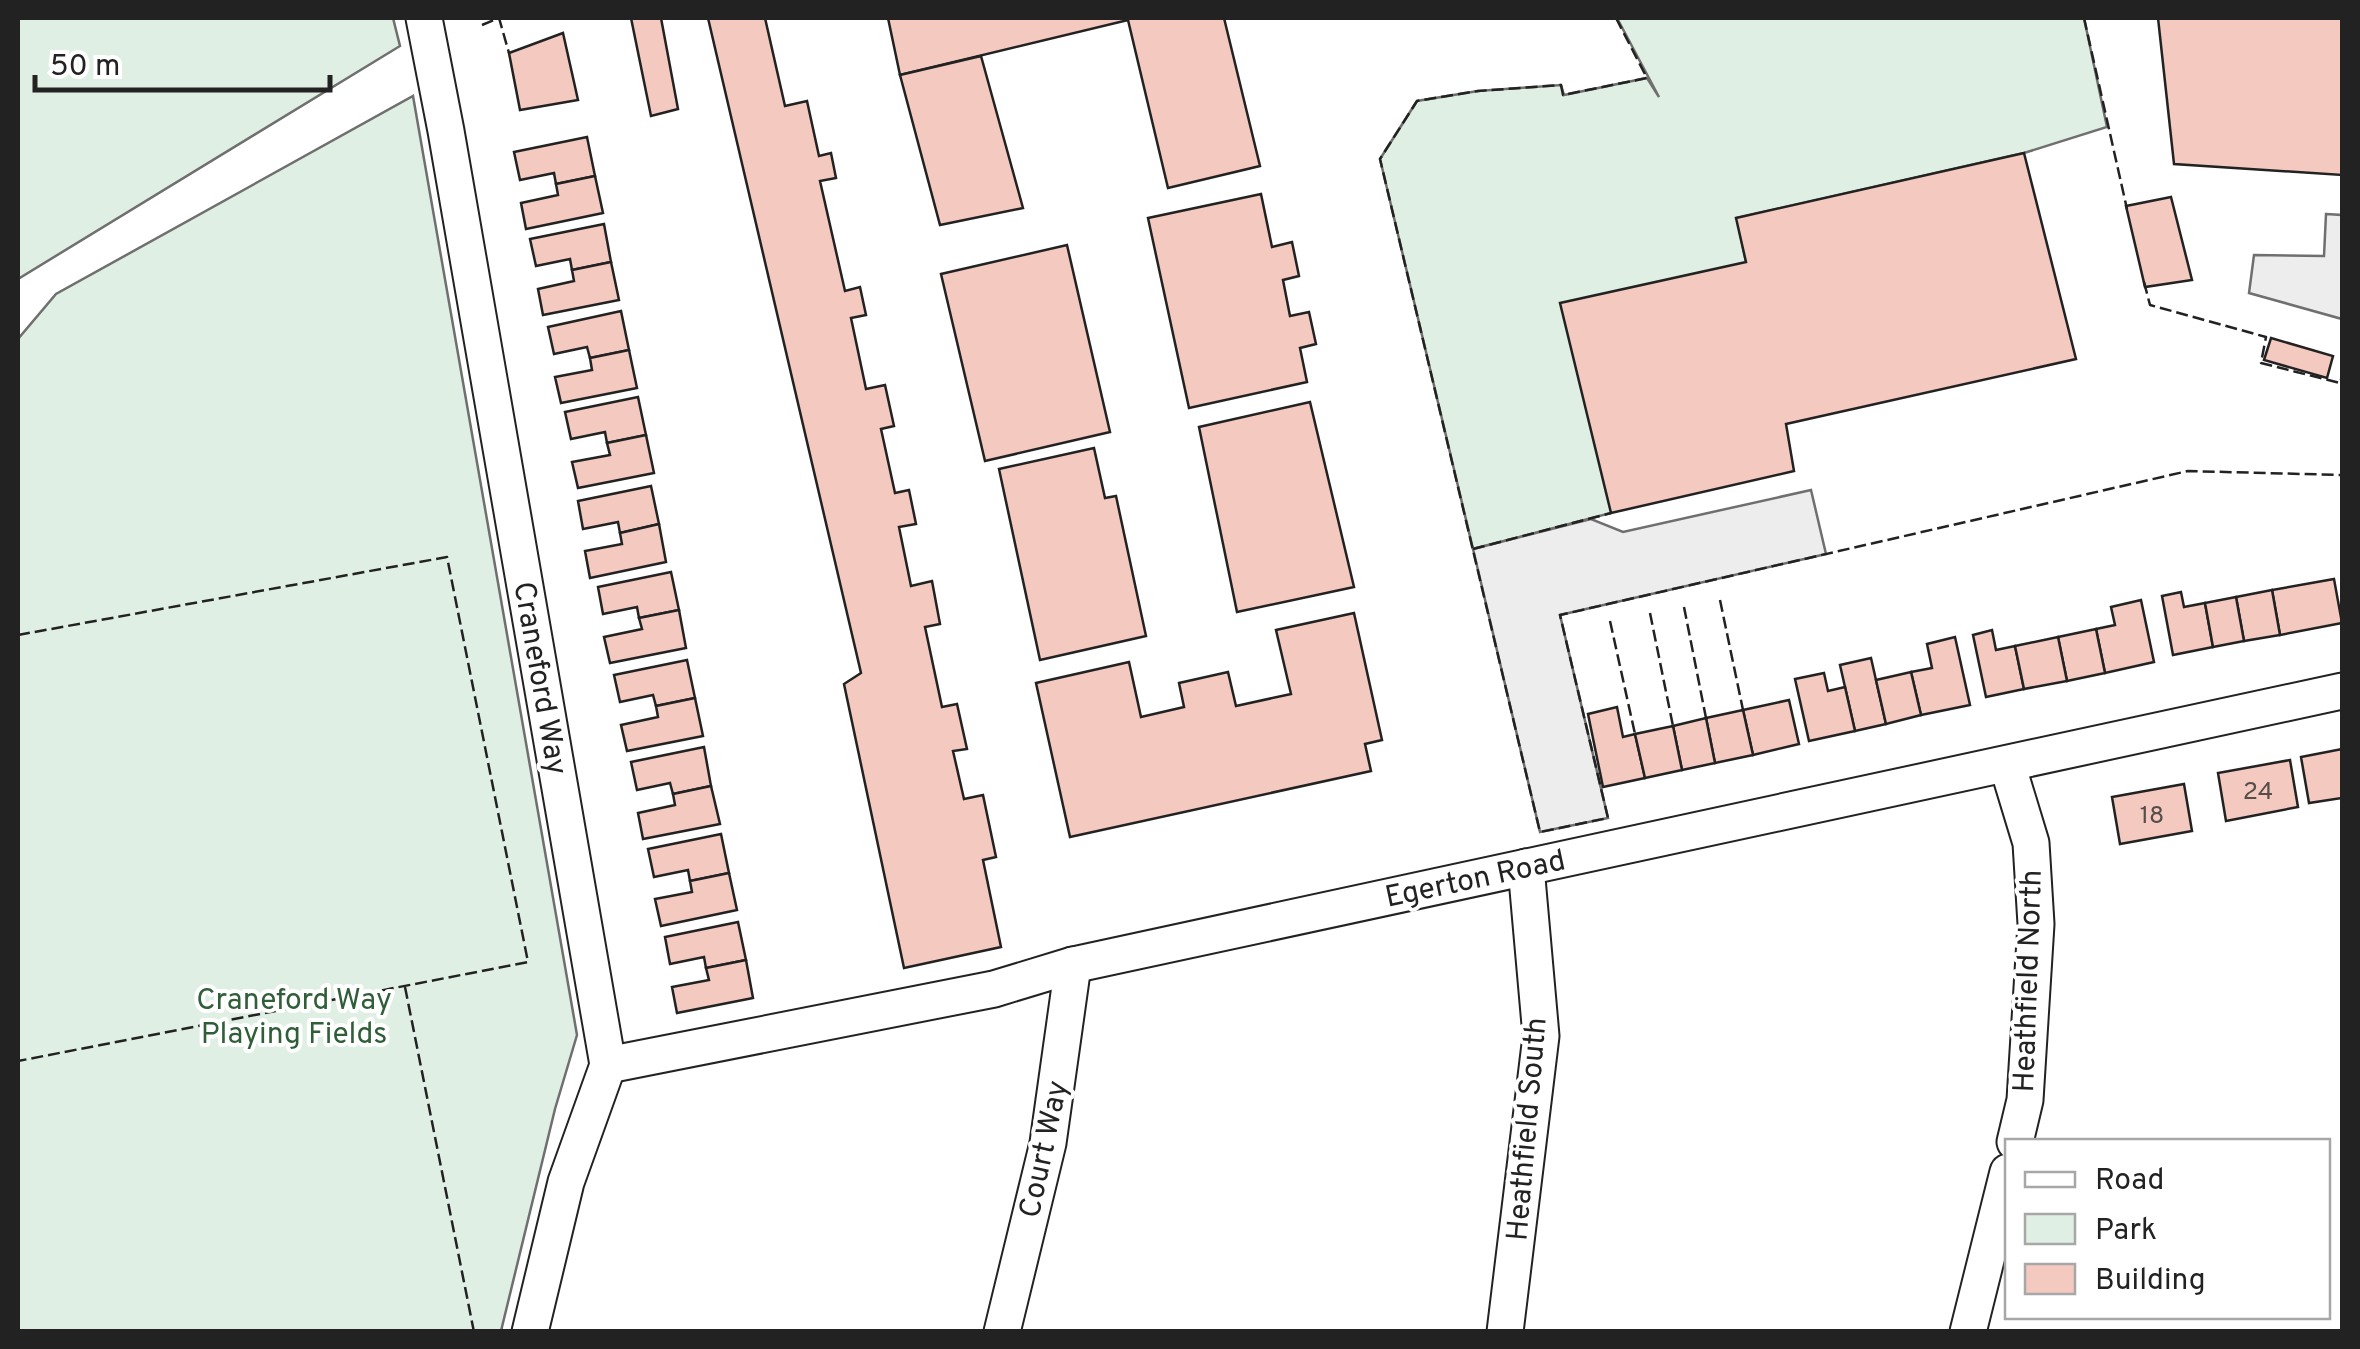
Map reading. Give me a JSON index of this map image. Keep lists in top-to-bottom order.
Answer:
{
  "streets": {
    "street": [
      "Craneford Way",
      "Egerton Road",
      "Heathfield North",
      "Heathfield South",
      "Court Way"
    ]
  },
  "crossings": [
    ["Craneford Way", "Egerton Road"],
    ["Egerton Road", "Heathfield North"],
    ["Egerton Road", "Heathfield South"],
    ["Egerton Road", "Court Way"]
  ],
  "parks": ["Craneford Way Playing Fields"],
  "house_numbers": ["24", "18"],
  "legend": ["Road", "Park", "Building"],
  "scale_bar": "50 m"
}
